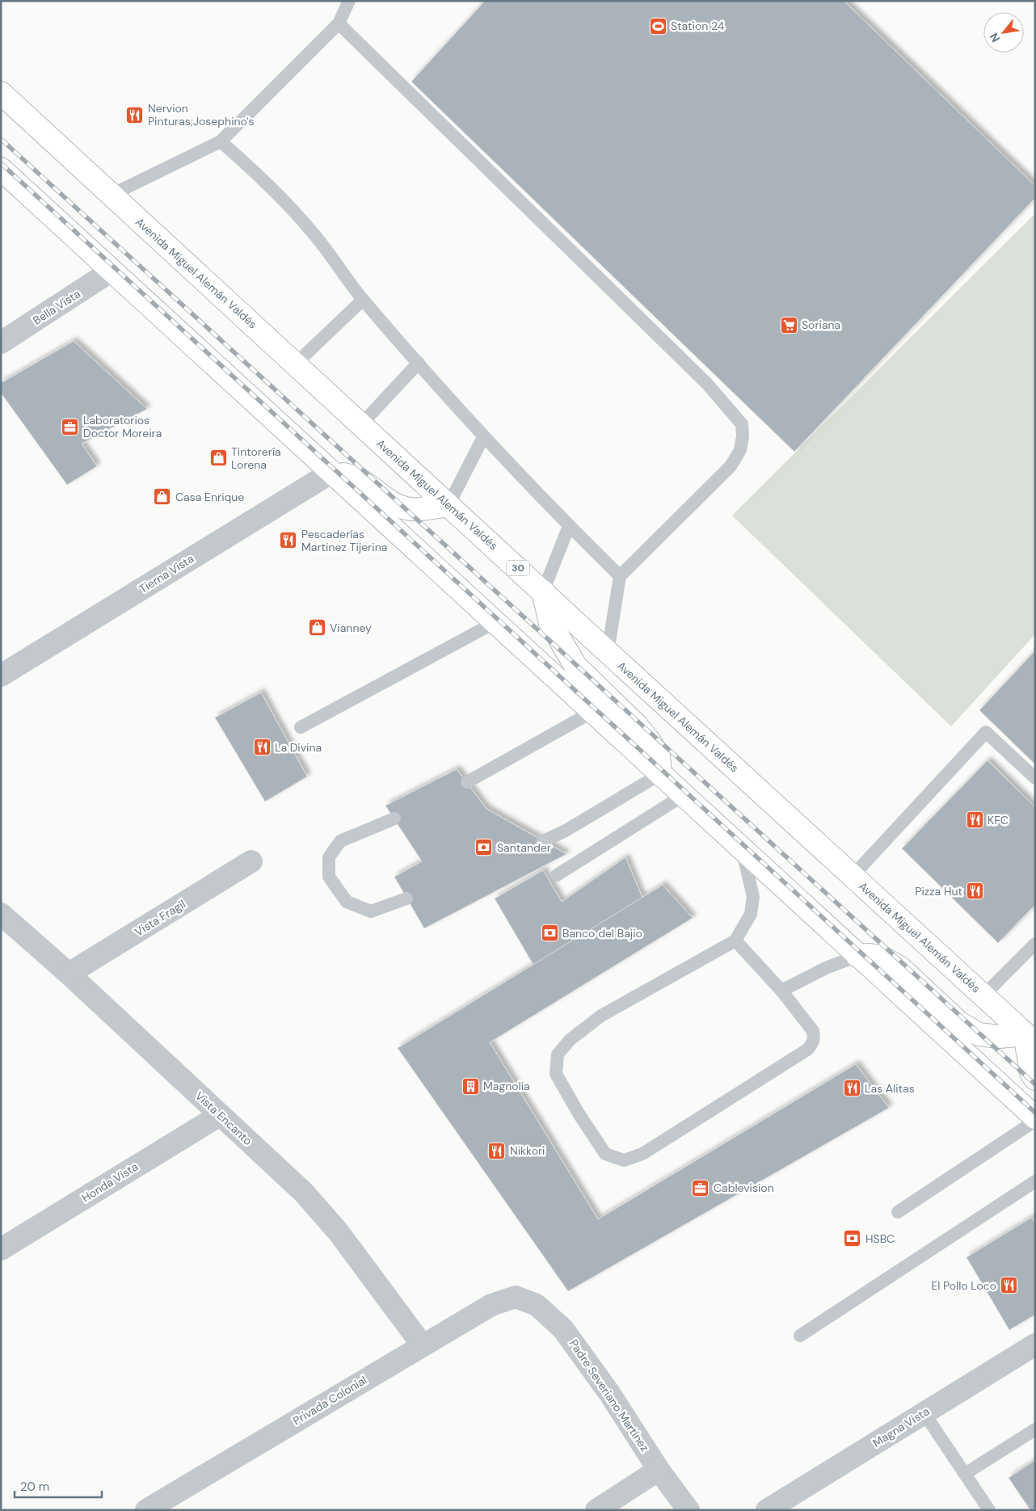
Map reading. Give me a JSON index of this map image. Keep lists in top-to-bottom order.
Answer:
{
  "streets": {
    "highway": ["Avenida Miguel Alemán Valdés", "30"],
    "street": [
      "Bella Vista",
      "Tierna Vista",
      "Vista Fragil",
      "Vista Encanto",
      "Honda Vista",
      "Padre Severiano Martínez",
      "Privada Colonial",
      "Magna Vista"
    ]
  },
  "crossings": [
    ["Vista Fragil", "Vista Encanto"],
    ["Vista Encanto", "Honda Vista"],
    ["Vista Encanto", "Privada Colonial"],
    ["Padre Severiano Martínez", "Privada Colonial"]
  ],
  "places": {
    "sports": ["Station 24"],
    "restaurant": [
      "Nervion Pinturas;Josephino's",
      "Pescaderías Martinez Tijerina",
      "La Divina",
      "KFC",
      "Pizza Hut",
      "Las Alitas",
      "Nikkori",
      "El Pollo Loco"
    ],
    "supermarket": ["Soriana"],
    "office": ["Laboratorios Doctor Moreira", "Cablevision"],
    "shop": ["Tintorería Lorena", "Casa Enrique", "Vianney"],
    "bank": ["Santander", "Banco del Bajio", "HSBC"],
    "building": ["Magnolia"]
  },
  "scale_bar": "20 m",
  "north": "bottom left"
}
